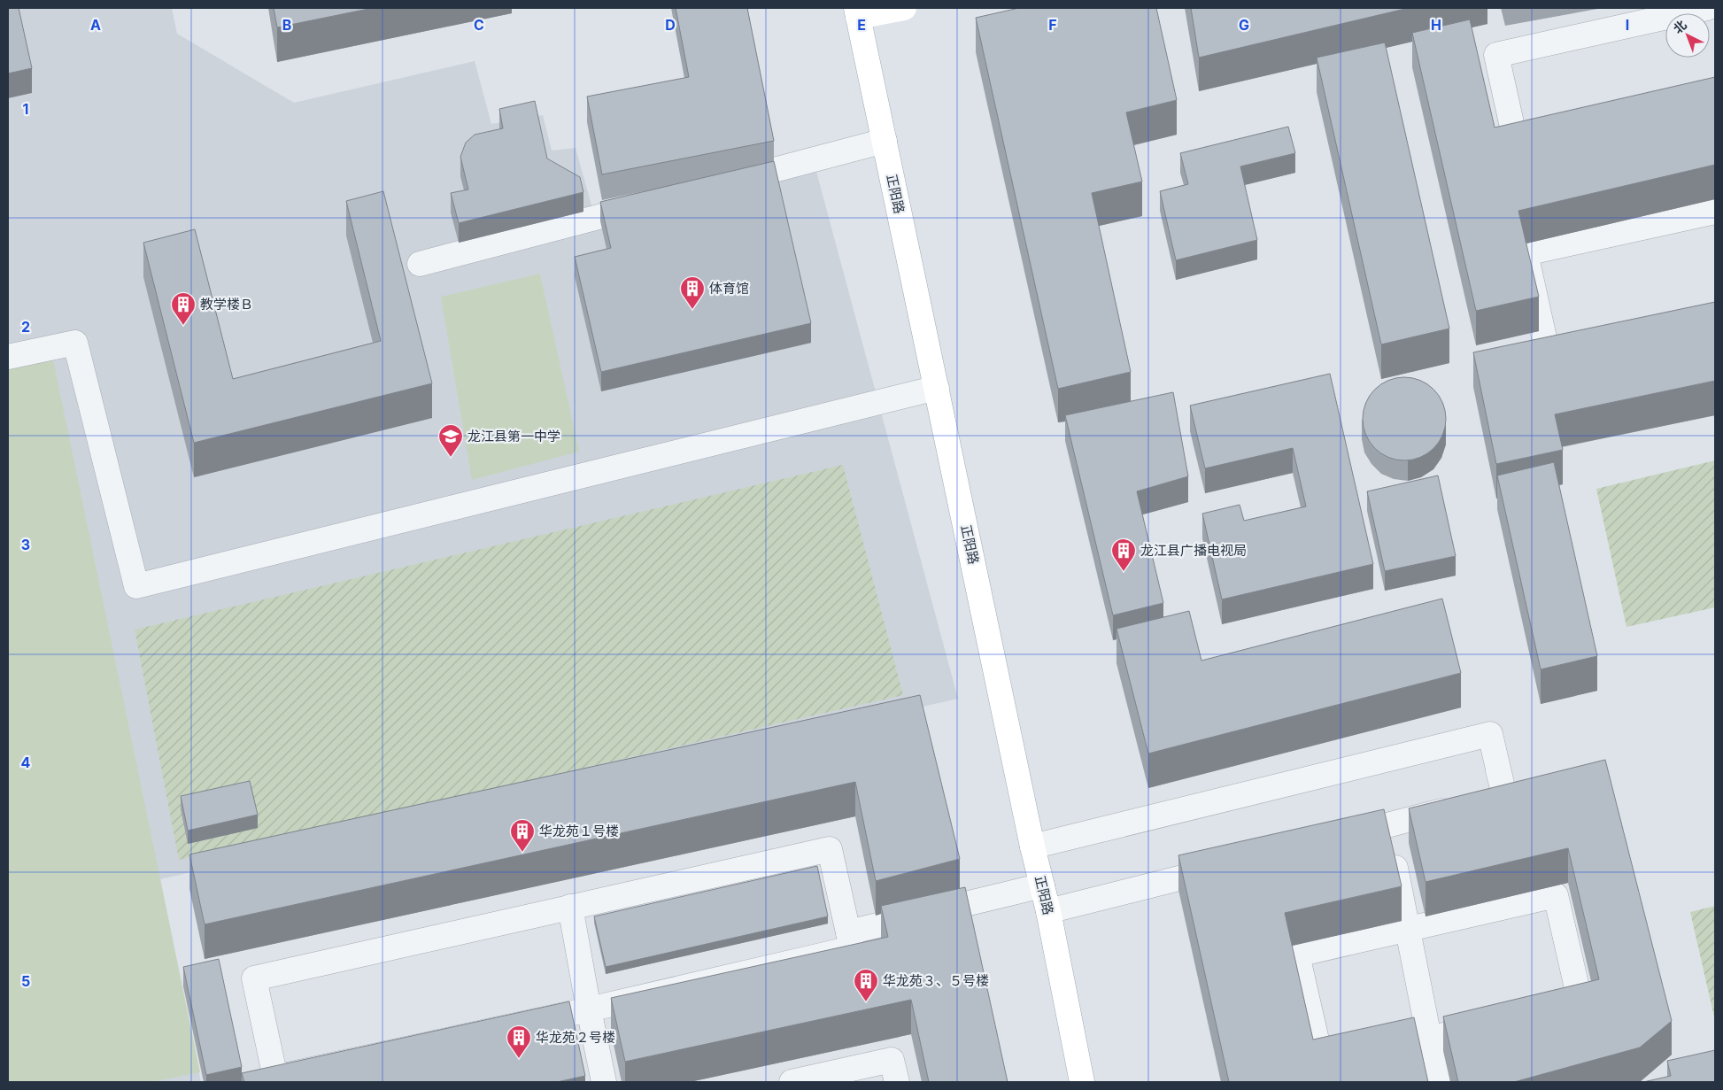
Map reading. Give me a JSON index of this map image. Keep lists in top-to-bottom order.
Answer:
{
  "streets": {
    "main road": ["正阳路"]
  },
  "places": {
    "building": [
      "体育馆",
      "教学楼Ｂ",
      "龙江县广播电视局",
      "华龙苑１号楼",
      "华龙苑３、５号楼",
      "华龙苑２号楼"
    ],
    "school or university": ["龙江县第一中学"]
  },
  "north": "top left",
  "grid": {
    "columns": [
      "A",
      "B",
      "C",
      "D",
      "E",
      "F",
      "G",
      "H",
      "I"
    ],
    "rows": [
      "1",
      "2",
      "3",
      "4",
      "5"
    ]
  }
}
